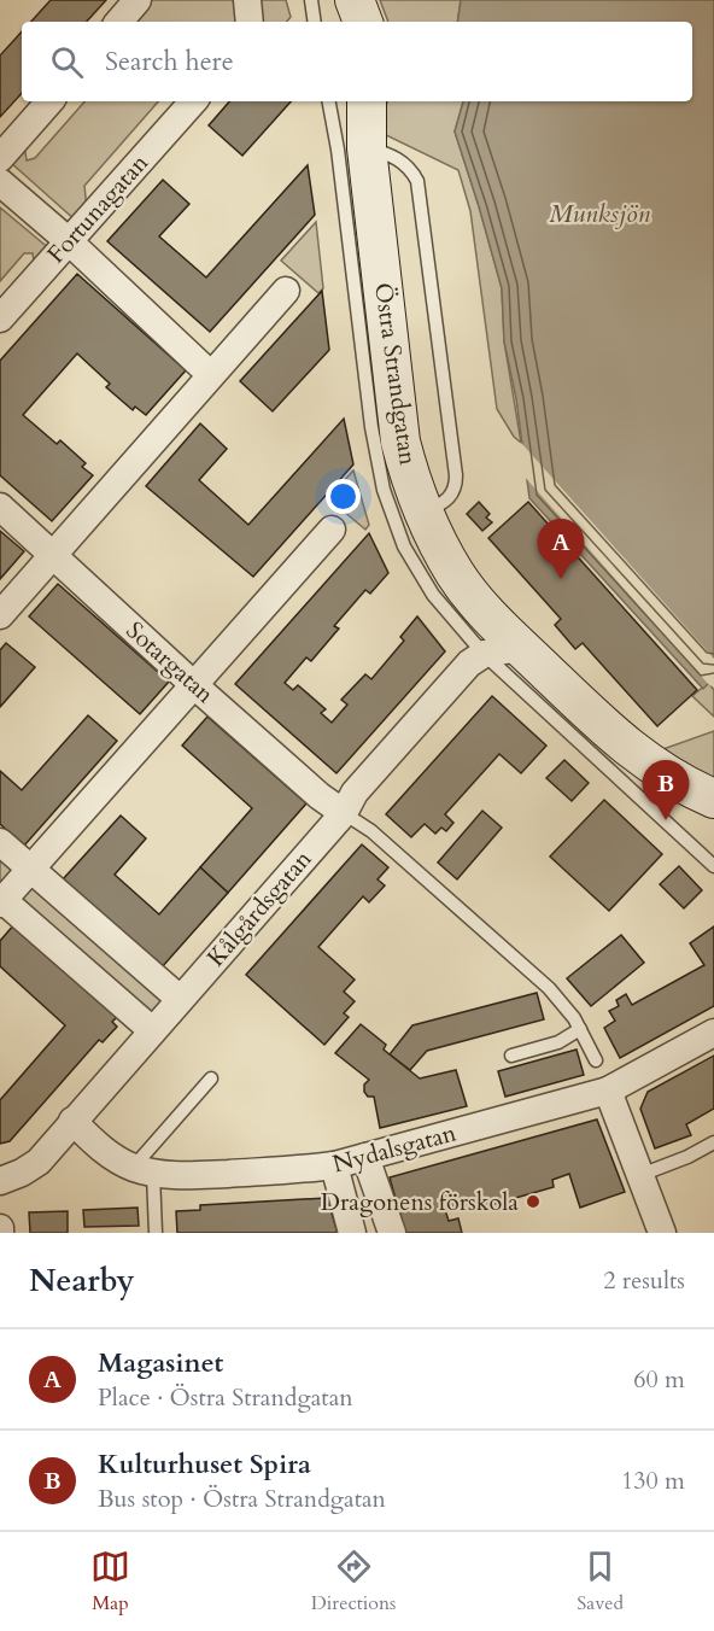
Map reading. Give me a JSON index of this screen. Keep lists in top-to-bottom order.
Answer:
{
  "streets": {
    "main road": ["Östra Strandgatan"],
    "street": [
      "Fortunagatan",
      "Sotargatan",
      "Kålgårdsgatan",
      "Nydalsgatan"
    ]
  },
  "crossings": [
    ["Östra Strandgatan", "Kålgårdsgatan"],
    ["Sotargatan", "Kålgårdsgatan"]
  ],
  "water": ["Munksjön"],
  "places": ["Dragonens förskola"],
  "page": {
    "search": "Search here",
    "pins": ["A", "B"],
    "heading": ["Nearby", "2 results"],
    "list": [
      {
        "mark": "A",
        "name": "Magasinet",
        "note": "Place · Östra Strandgatan",
        "value": "60 m"
      },
      {
        "mark": "B",
        "name": "Kulturhuset Spira",
        "note": "Bus stop · Östra Strandgatan",
        "value": "130 m"
      }
    ],
    "nav": ["Map", "Directions", "Saved"]
  }
}
